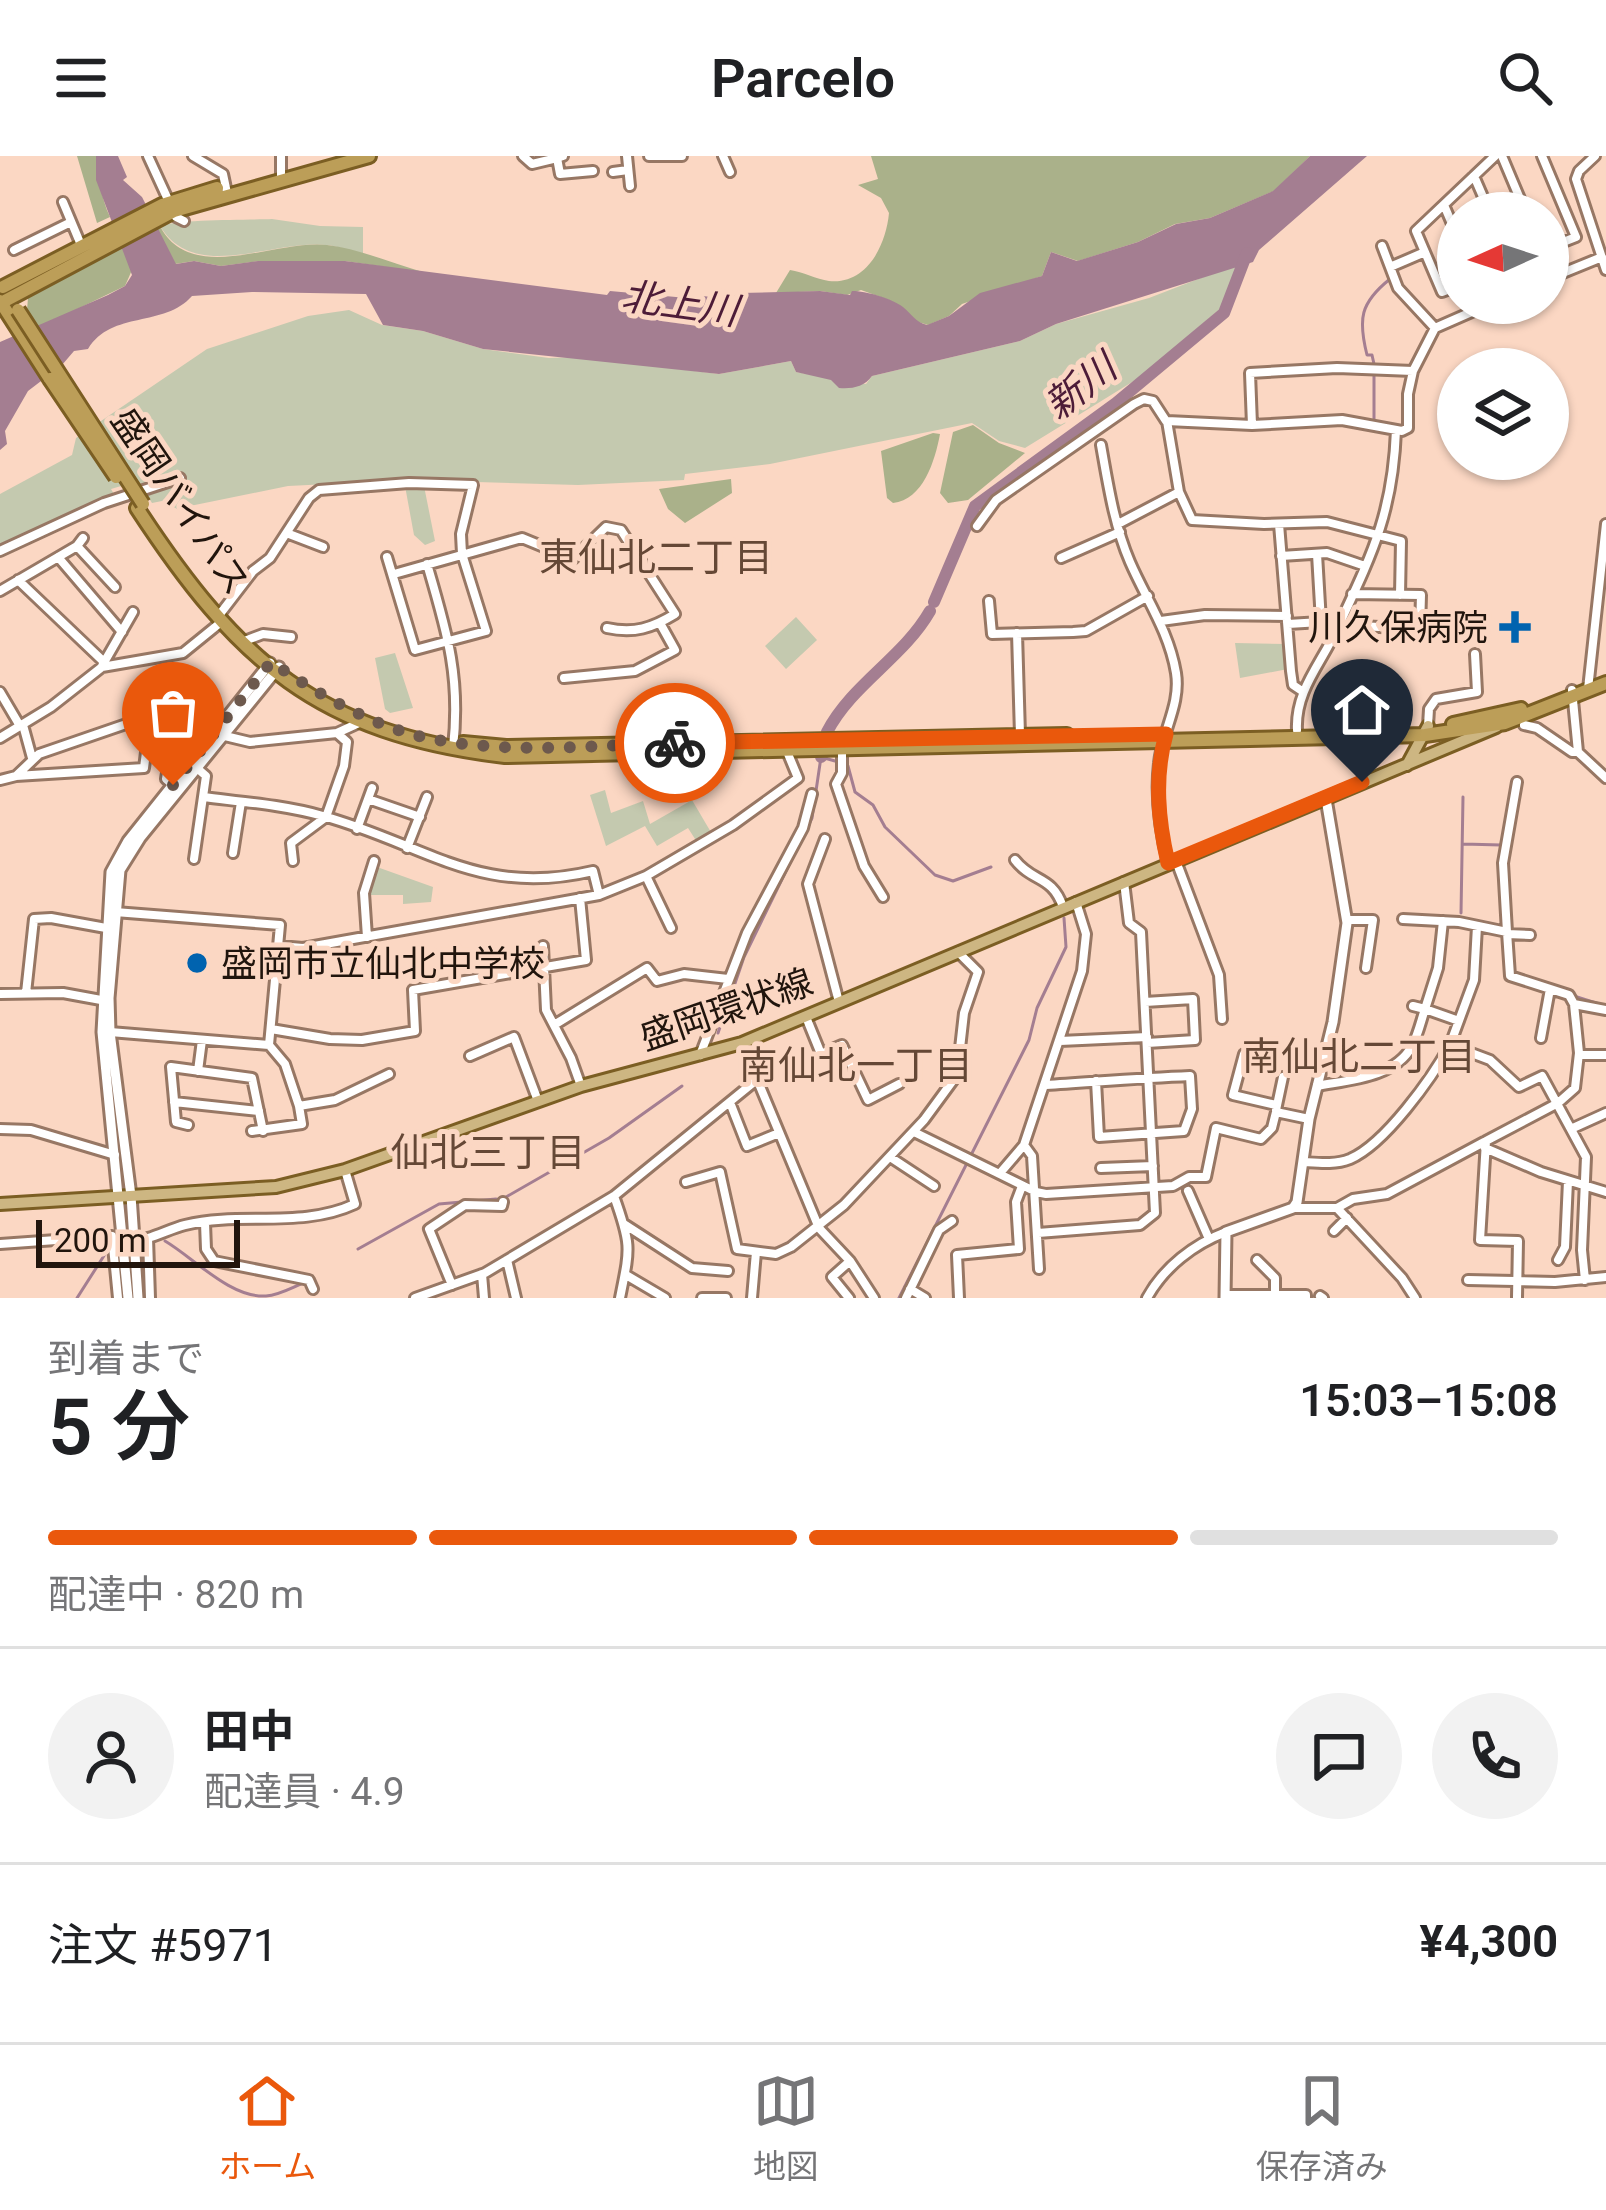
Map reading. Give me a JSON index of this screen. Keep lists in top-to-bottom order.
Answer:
{
  "streets": {
    "highway": ["盛岡バイパス"],
    "main road": ["盛岡環状線"]
  },
  "crossings": [
    ["盛岡バイパス", "盛岡環状線"]
  ],
  "districts": [
    "東仙北二丁目",
    "南仙北二丁目",
    "南仙北一丁目",
    "仙北三丁目"
  ],
  "water": ["北上川", "新川"],
  "places": {
    "health": ["川久保病院"],
    "other": ["盛岡市立仙北中学校"]
  },
  "scale_bar": "200 m",
  "north": "left",
  "page": {
    "header": "Parcelo",
    "scale": "200 m",
    "heading": ["5 分", "到着まで", "15:03–15:08"],
    "panel": [
      "田中",
      "配達員 · 4.9",
      "注文 #5971",
      "¥4,300"
    ],
    "bar": "配達中 · 820 m",
    "tabs": ["ホーム", "地図", "保存済み"]
  }
}
